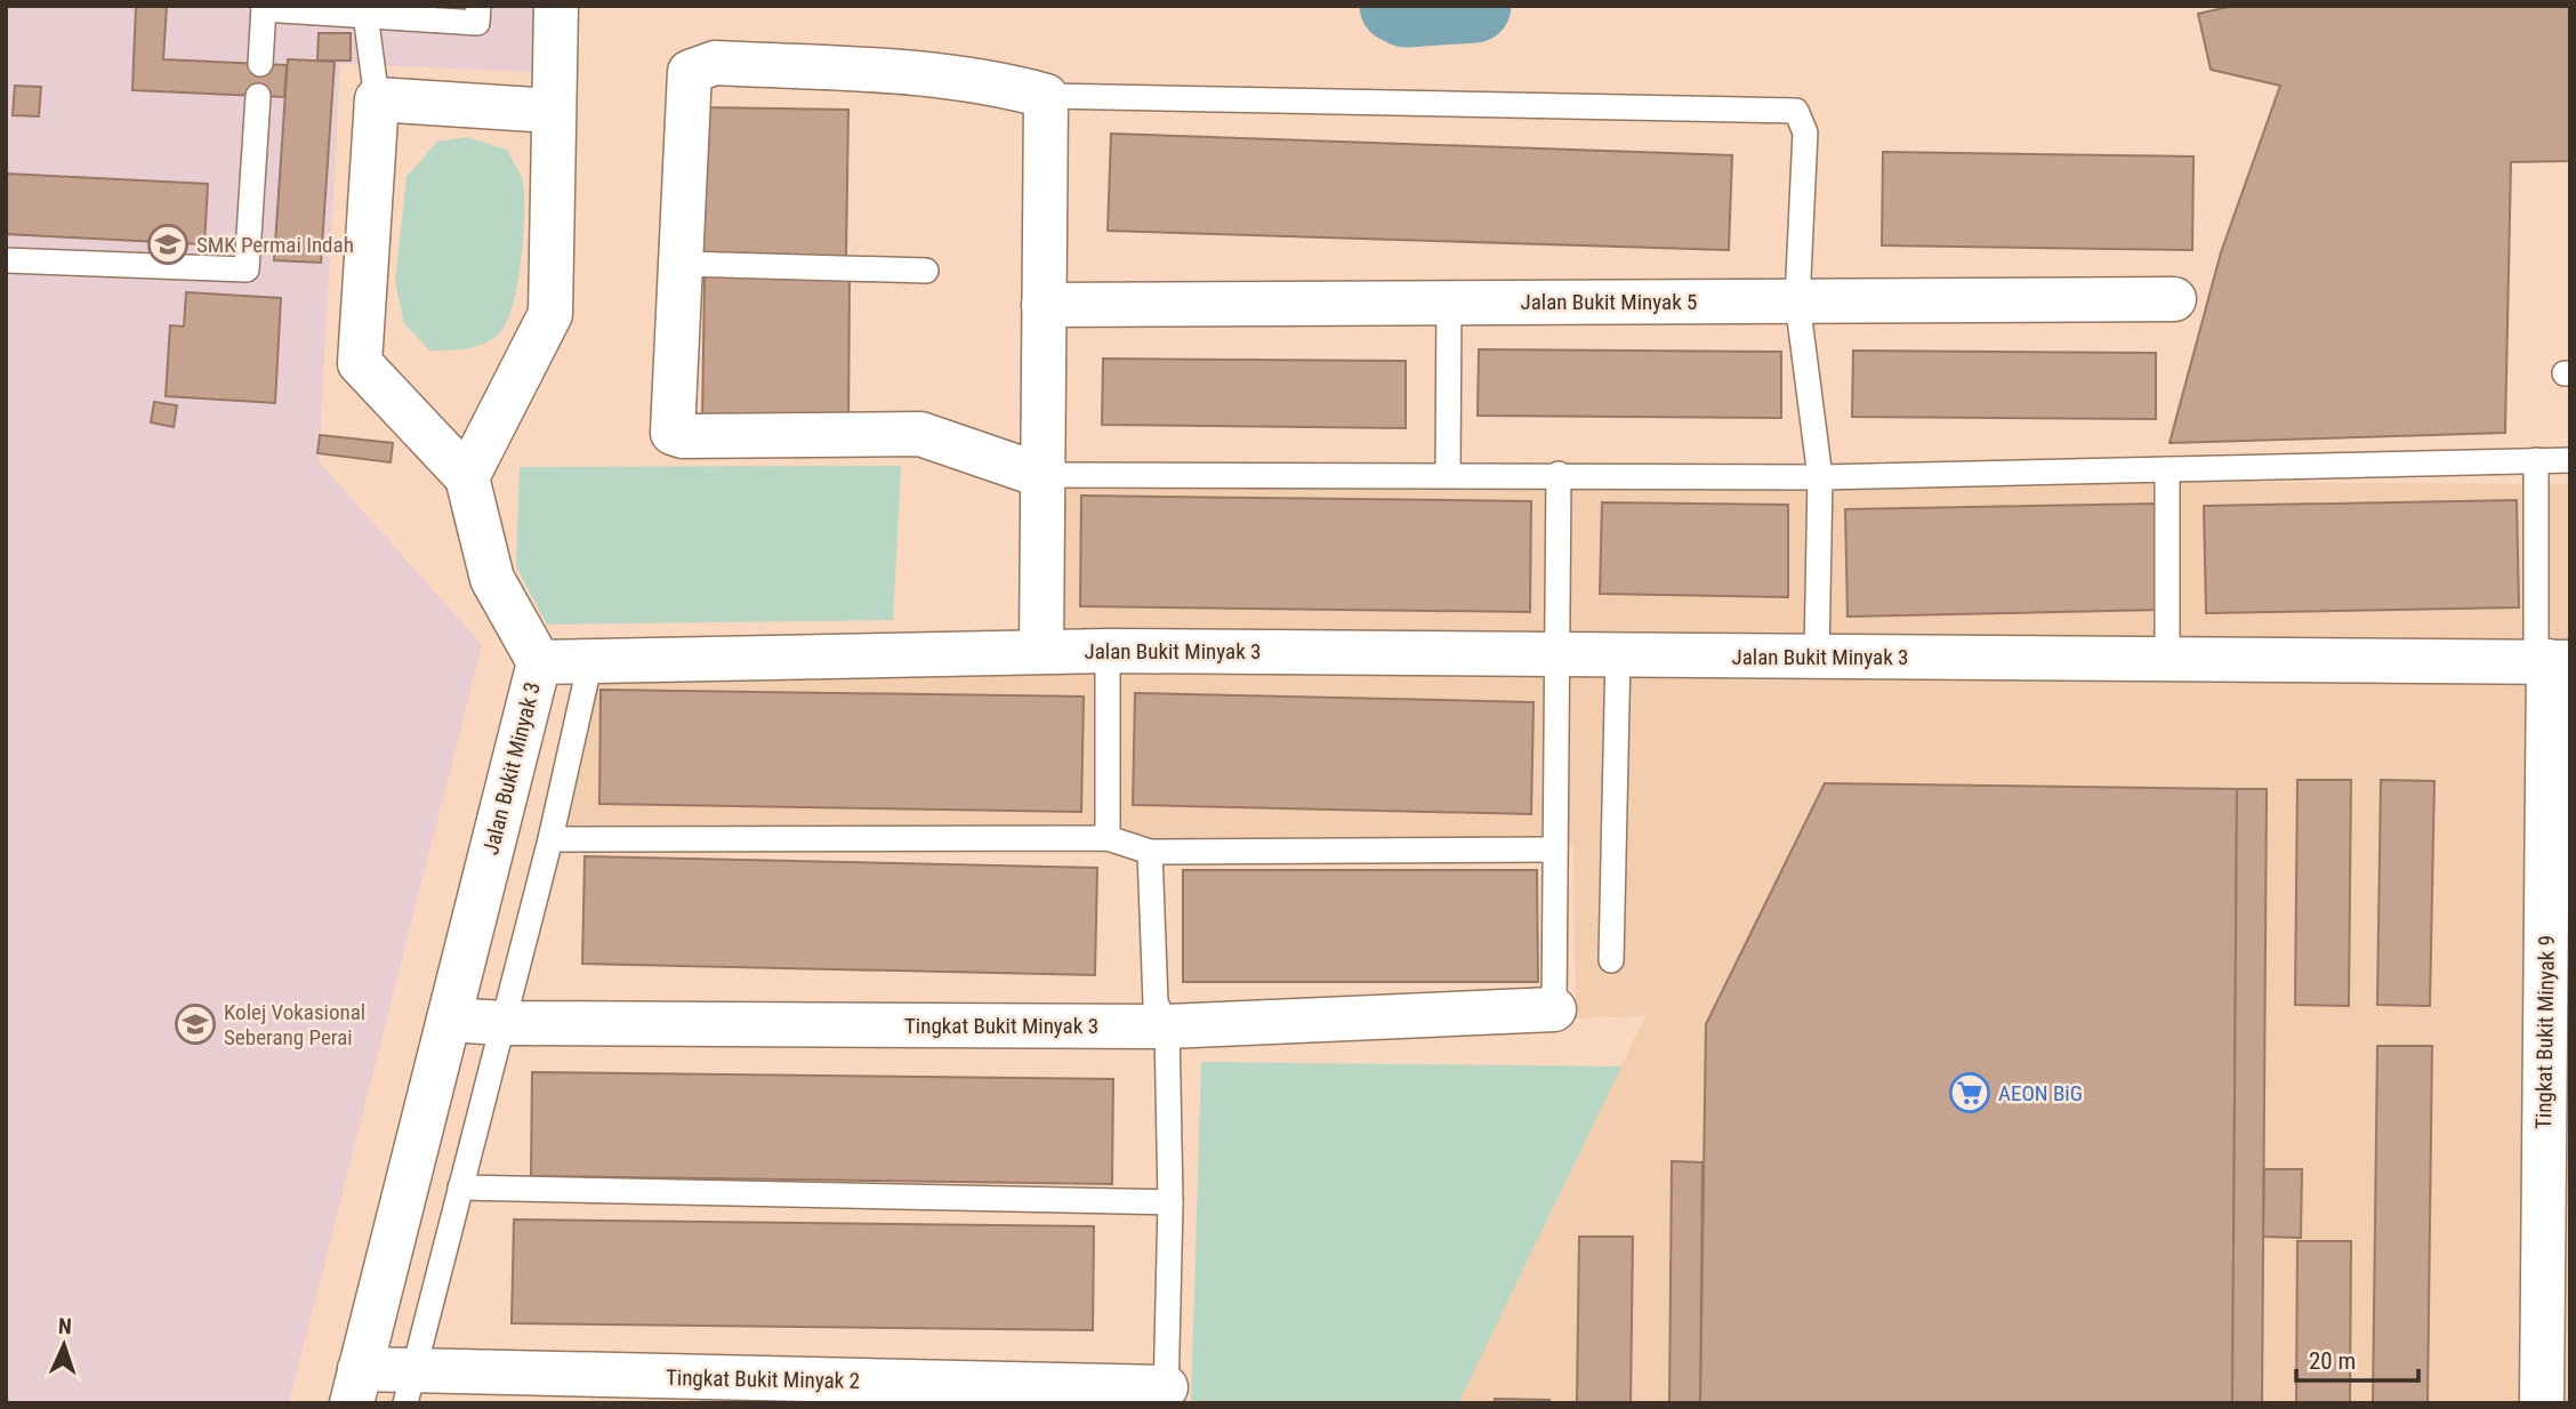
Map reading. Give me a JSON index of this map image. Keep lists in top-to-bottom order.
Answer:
{
  "streets": {
    "street": [
      "Jalan Bukit Minyak 5",
      "Jalan Bukit Minyak 3",
      "Tingkat Bukit Minyak 3",
      "Tingkat Bukit Minyak 9",
      "Tingkat Bukit Minyak 2"
    ]
  },
  "crossings": [
    ["Jalan Bukit Minyak 3", "Tingkat Bukit Minyak 3"],
    ["Jalan Bukit Minyak 3", "Tingkat Bukit Minyak 9"],
    ["Jalan Bukit Minyak 3", "Tingkat Bukit Minyak 2"]
  ],
  "places": {
    "school or university": ["SMK Permai Indah", "Kolej Vokasional Seberang Perai"],
    "supermarket": ["AEON BiG"]
  },
  "scale_bar": "20 m",
  "north": "top"
}
